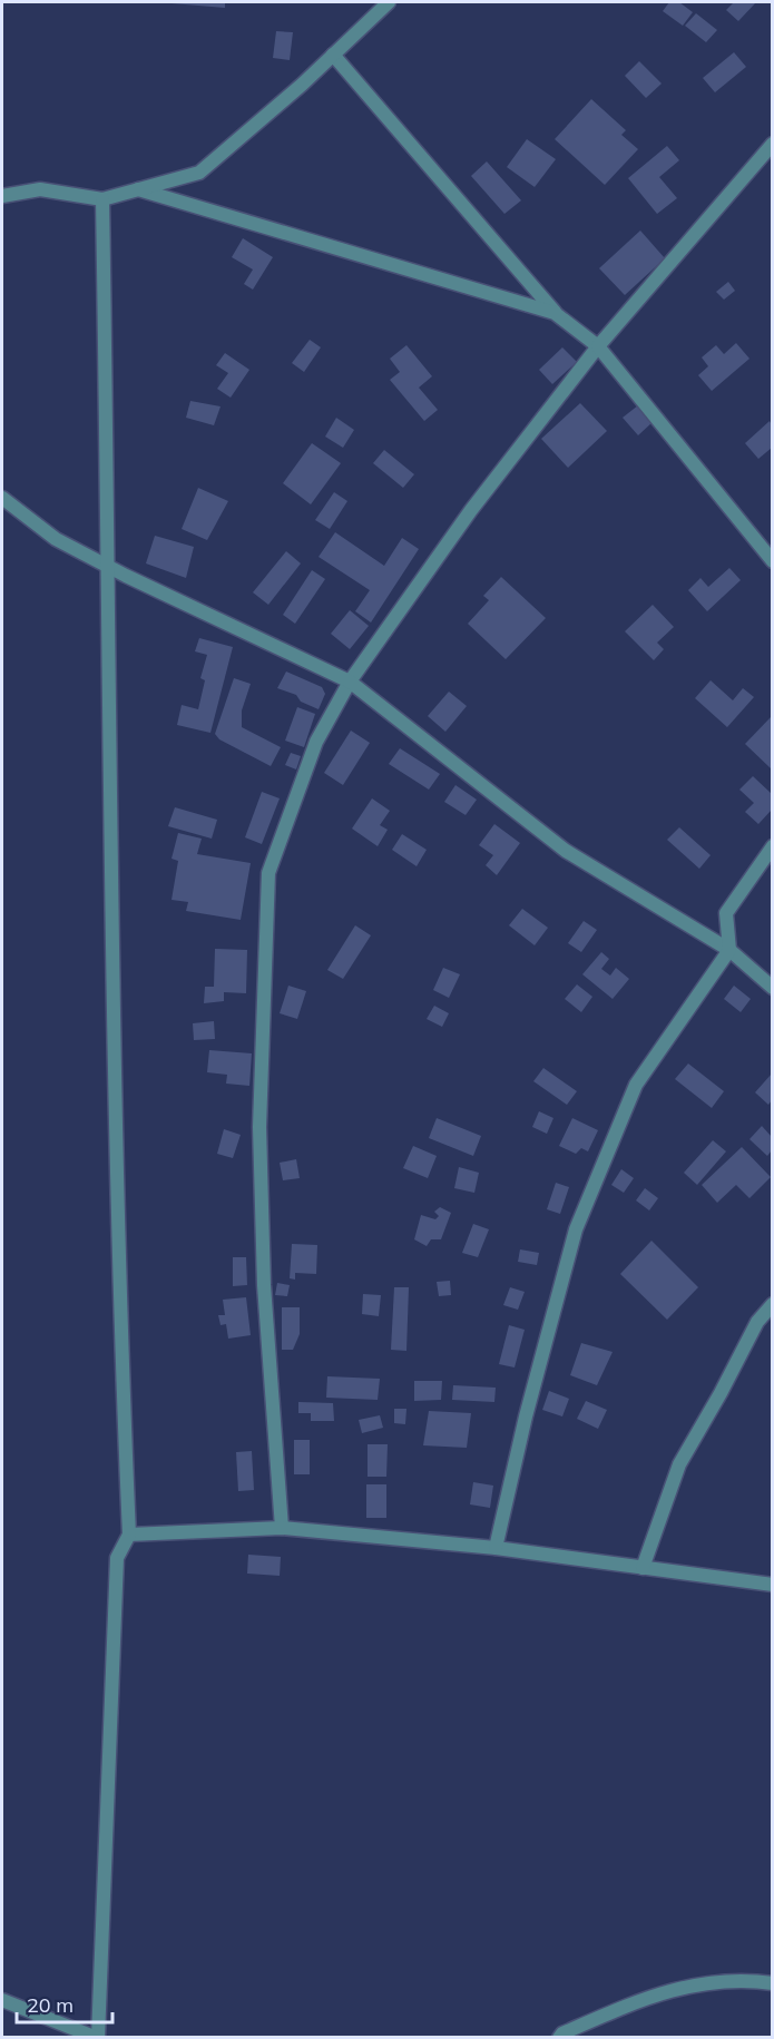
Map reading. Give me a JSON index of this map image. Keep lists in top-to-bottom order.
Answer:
{
  "scale_bar": "20 m"
}
